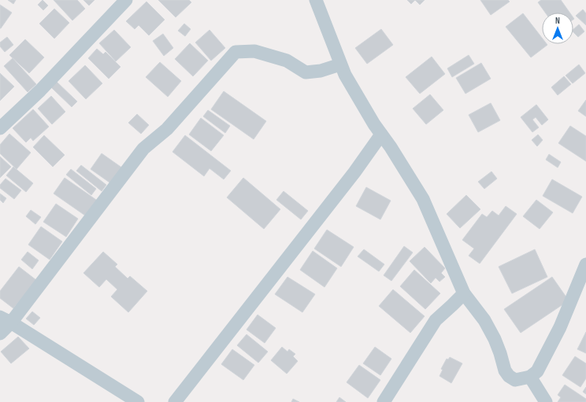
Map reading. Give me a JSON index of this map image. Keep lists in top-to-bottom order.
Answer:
{
  "north": "top"
}
